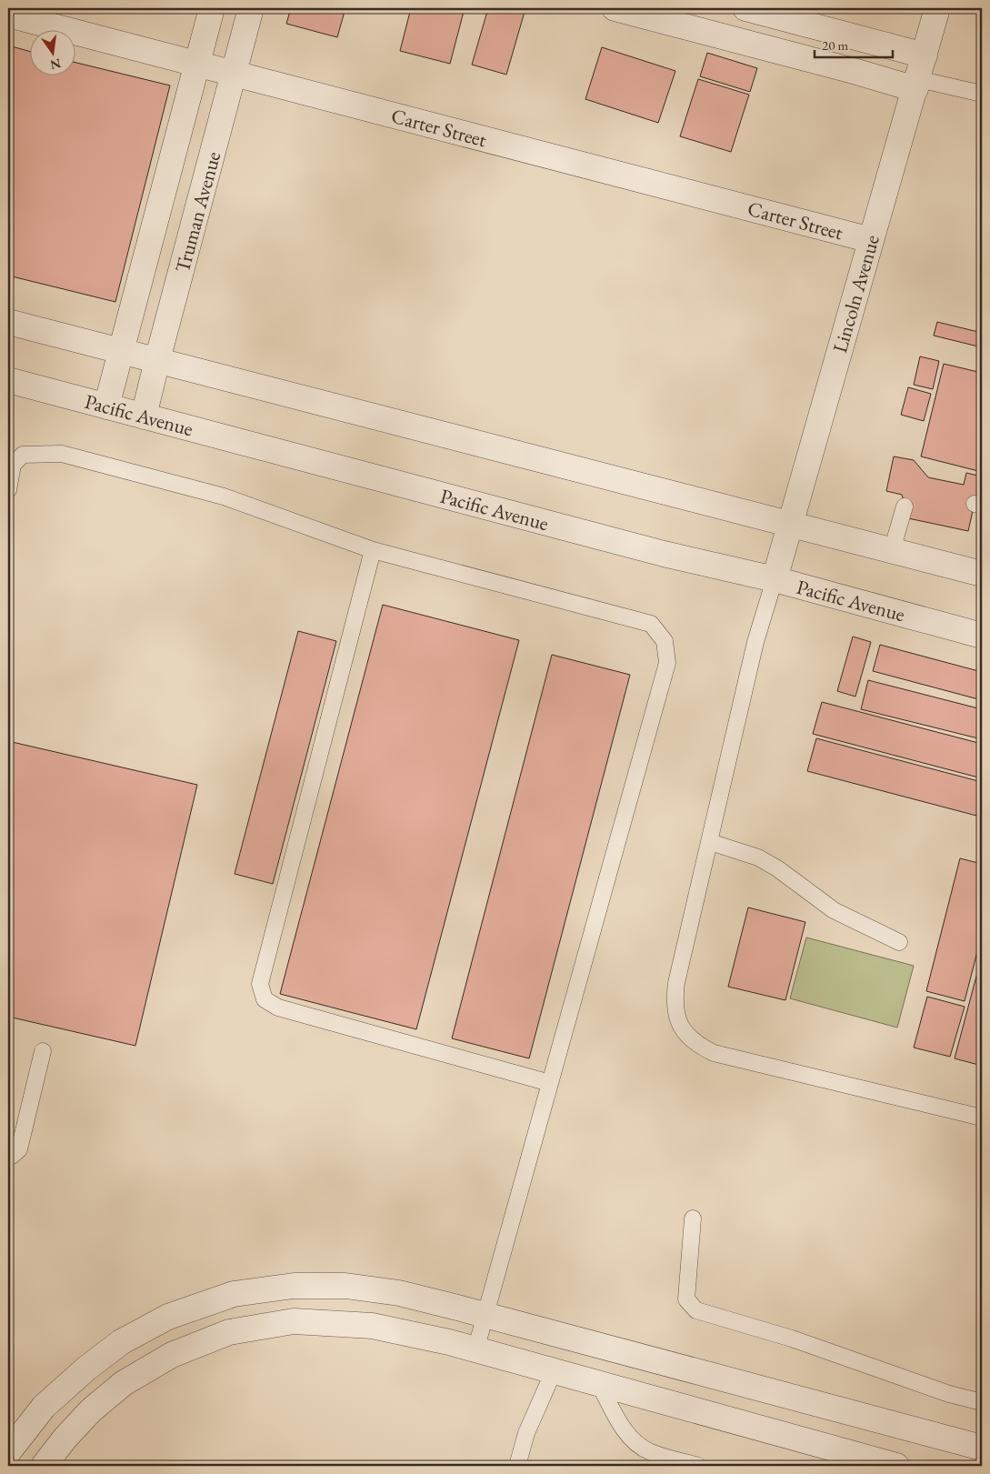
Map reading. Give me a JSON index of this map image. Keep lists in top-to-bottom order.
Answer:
{
  "streets": {
    "street": [
      "Carter Street",
      "Truman Avenue",
      "Lincoln Avenue",
      "Pacific Avenue"
    ]
  },
  "crossings": [
    ["Carter Street", "Truman Avenue"],
    ["Carter Street", "Lincoln Avenue"],
    ["Truman Avenue", "Pacific Avenue"],
    ["Lincoln Avenue", "Pacific Avenue"]
  ],
  "scale_bar": "20 m",
  "north": "bottom"
}
